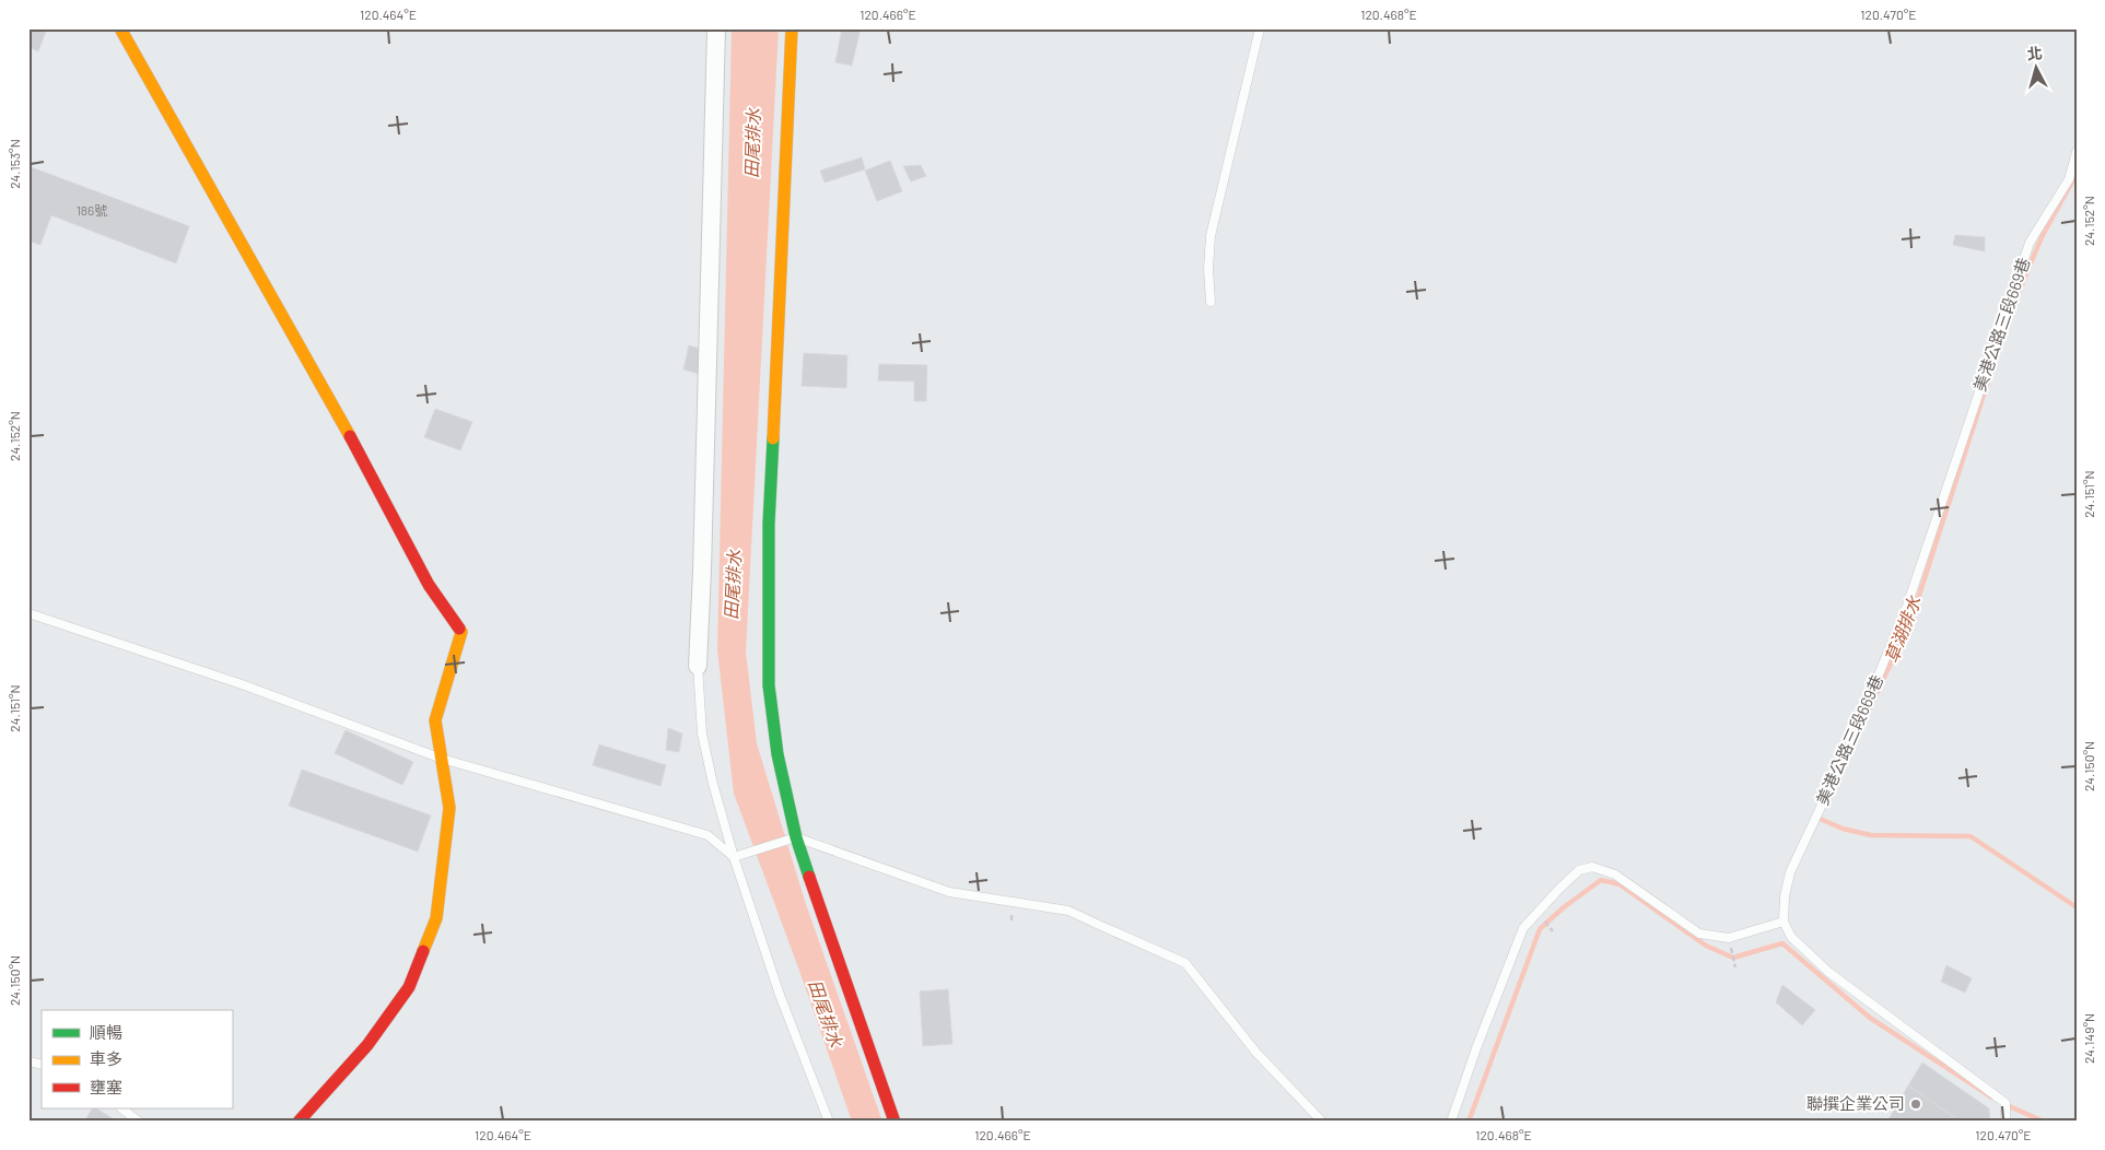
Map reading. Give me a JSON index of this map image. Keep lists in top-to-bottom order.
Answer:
{
  "streets": {
    "lane": ["美港公路三段669巷"]
  },
  "water": ["田尾排水", "草湖排水"],
  "places": ["聯撰企業公司"],
  "house_numbers": ["186號"],
  "legend": ["順暢", "車多", "壅塞"],
  "north": "top",
  "coordinates": [
    "120.464°E",
    "120.466°E",
    "120.468°E",
    "120.470°E",
    "24.153°N",
    "24.152°N",
    "24.151°N",
    "24.150°N",
    "24.149°N"
  ]
}
